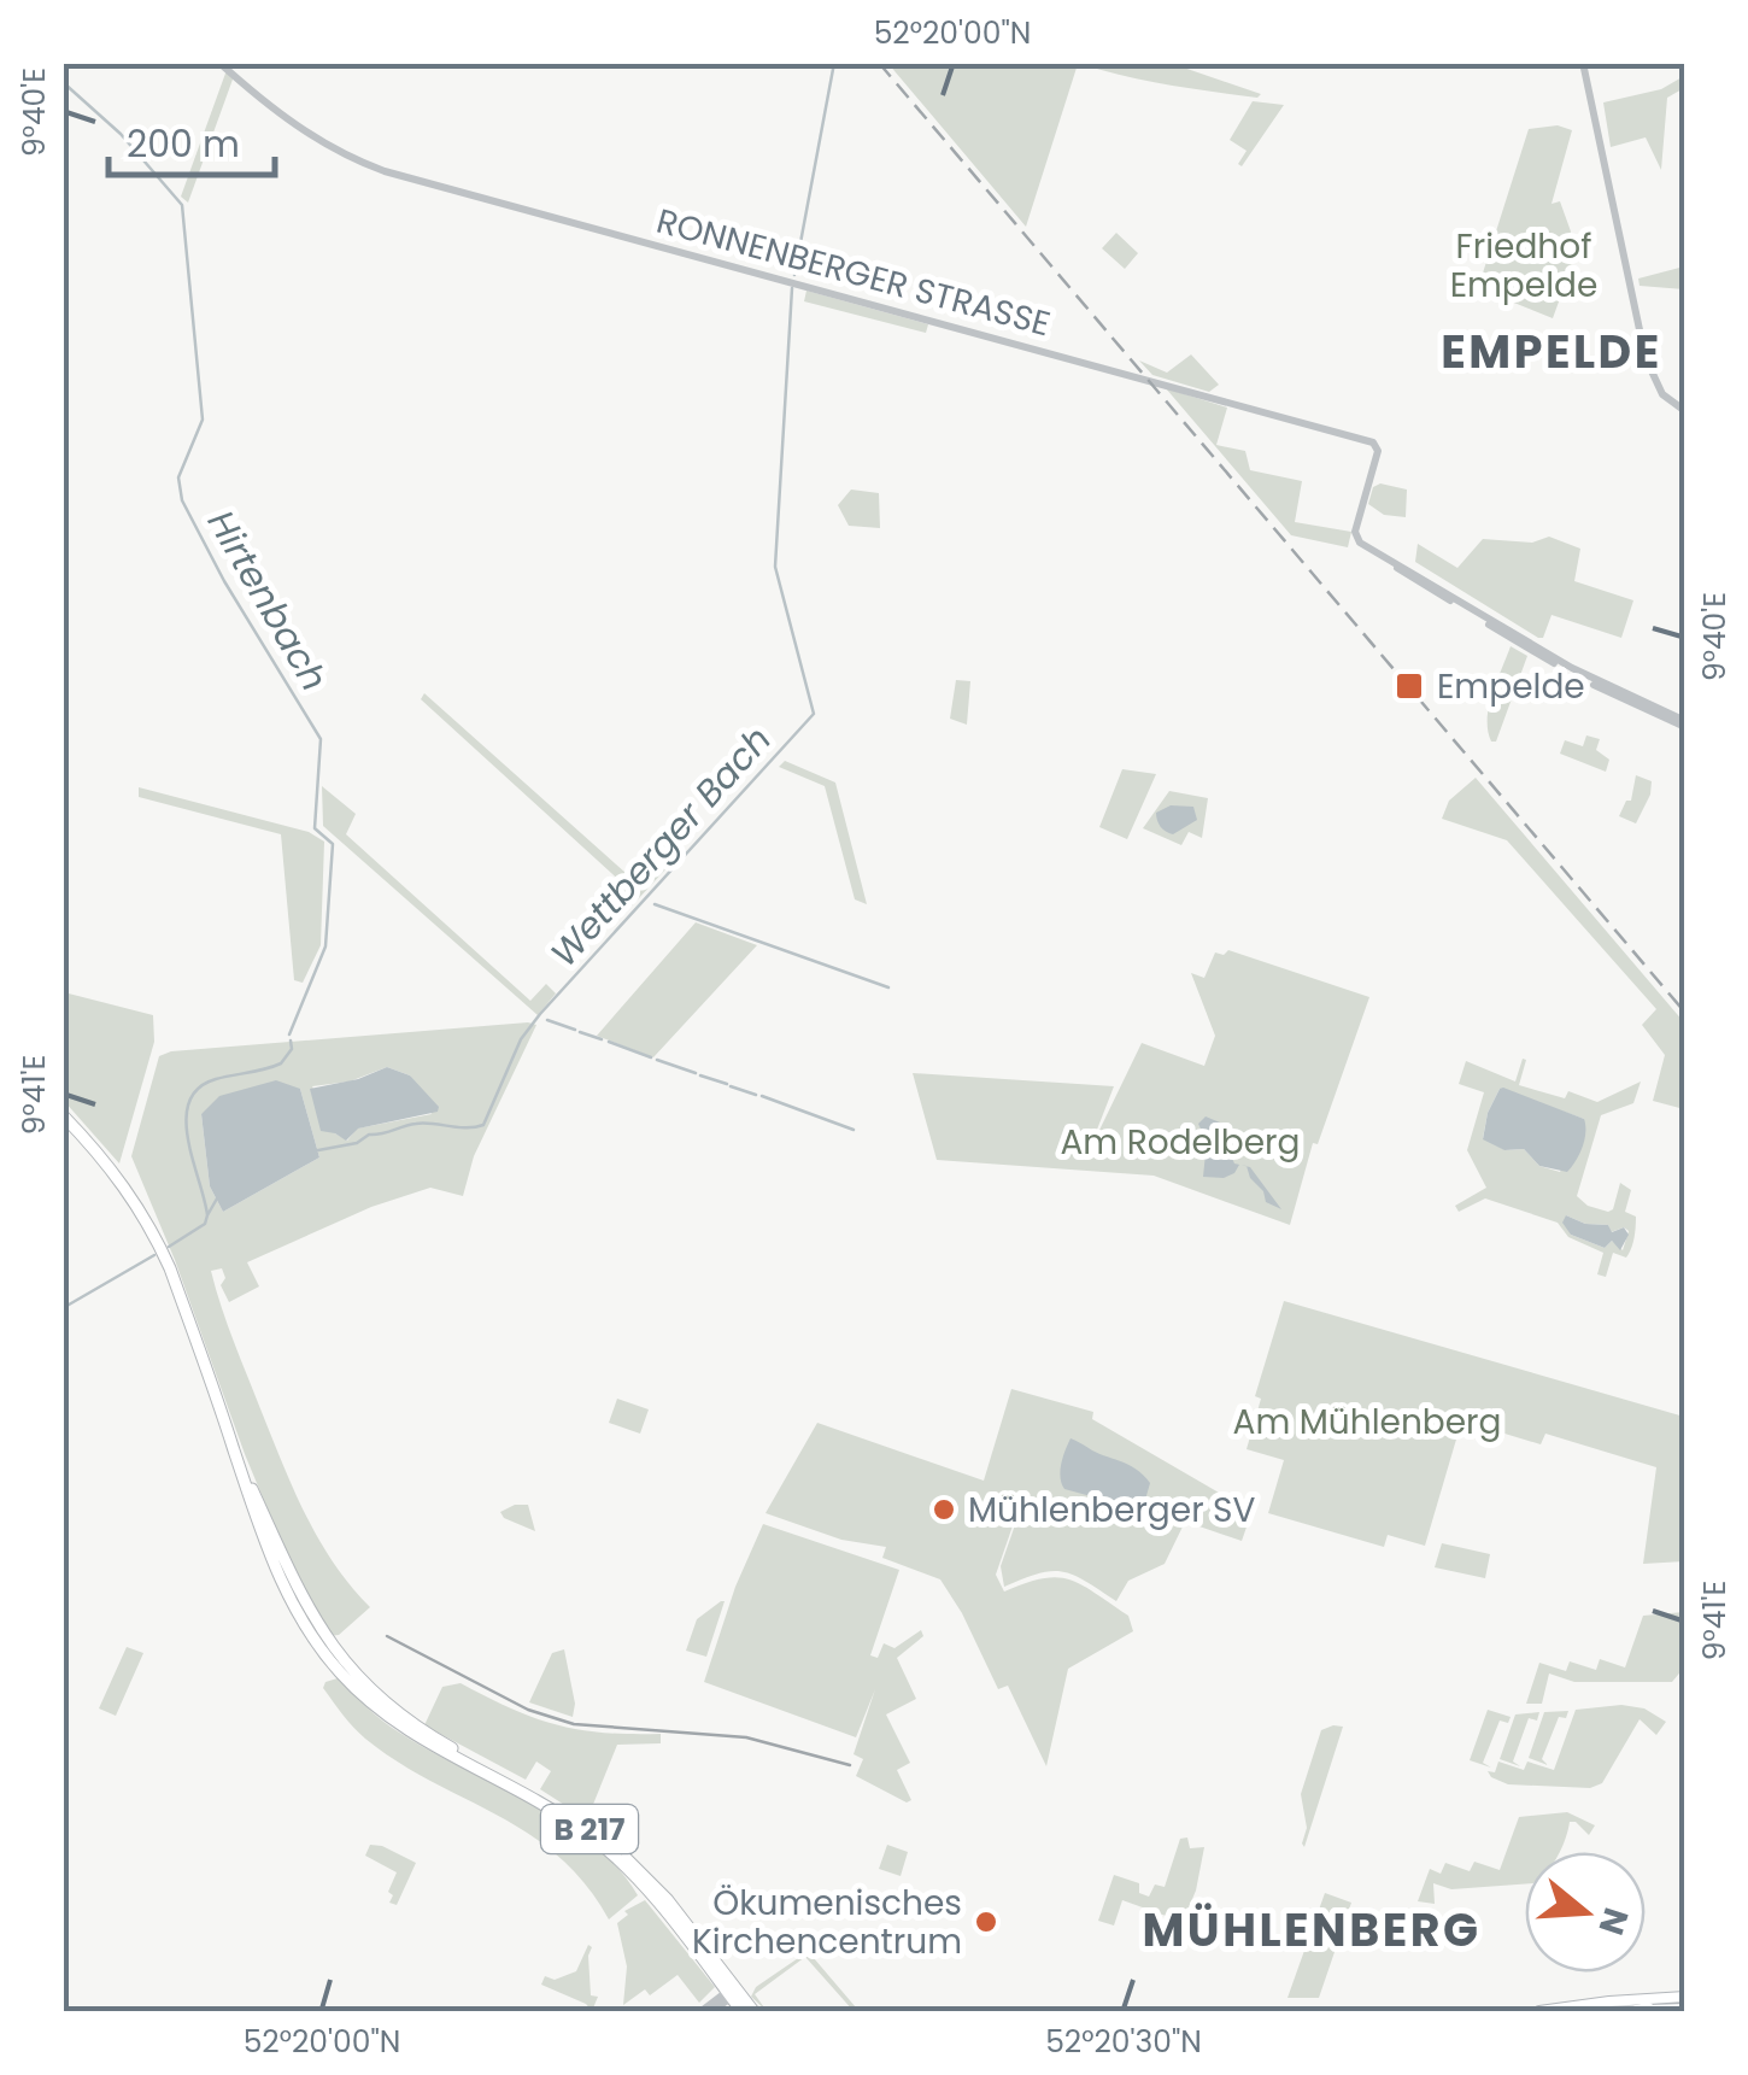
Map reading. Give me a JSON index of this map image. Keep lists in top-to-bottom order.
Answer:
{
  "streets": {
    "main road": ["B 217"],
    "street": ["RONNENBERGER STRASSE"]
  },
  "districts": ["EMPELDE", "MÜHLENBERG"],
  "water": ["Hirtenbach", "Wettberger Bach"],
  "parks": ["Friedhof Empelde", "Am Rodelberg", "Am Mühlenberg"],
  "places": {
    "transit": ["Empelde"],
    "other": ["Mühlenberger SV", "Ökumenisches Kirchencentrum"]
  },
  "scale_bar": "200 m",
  "north": "right",
  "coordinates": [
    "52°20'00\"N",
    "9°40'E",
    "9°41'E",
    "52°20'30\"N"
  ]
}
